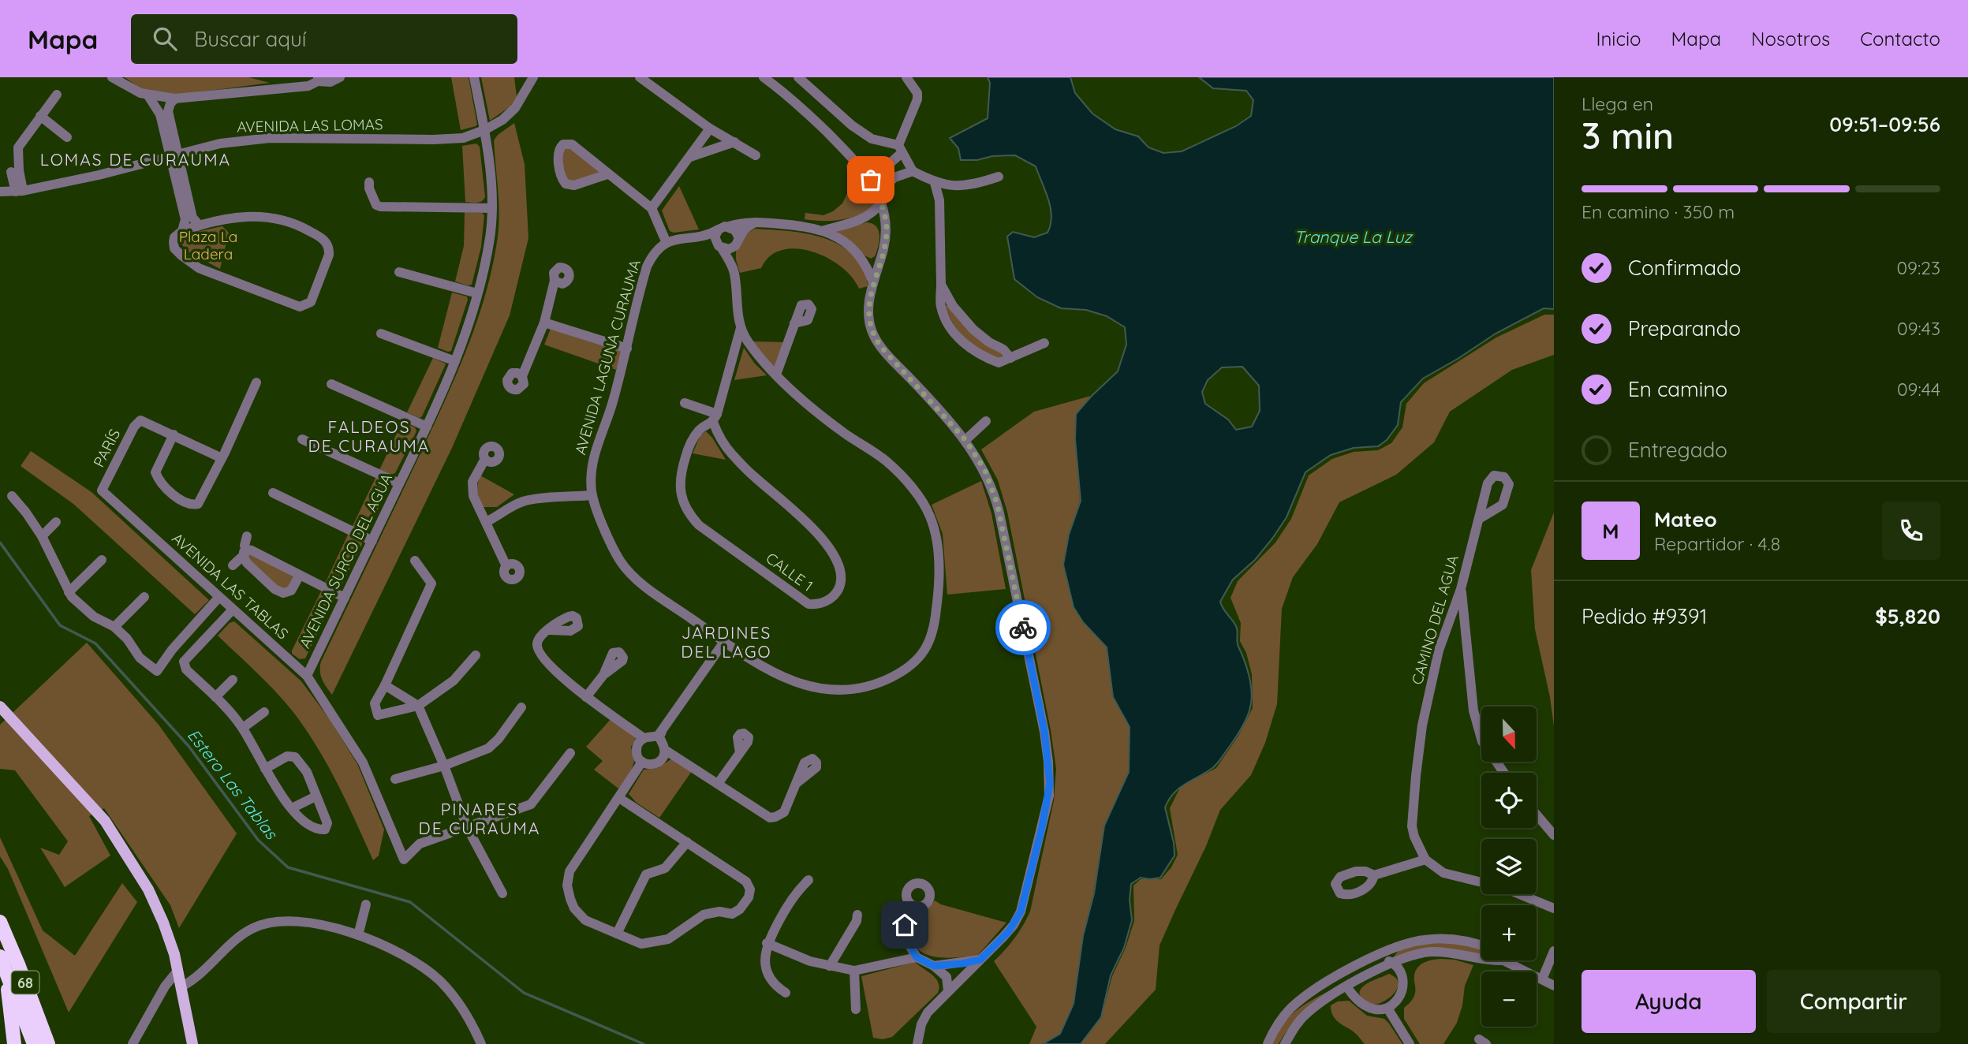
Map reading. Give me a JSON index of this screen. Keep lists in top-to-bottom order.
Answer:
{
  "streets": {
    "highway": ["68"],
    "street": [
      "AVENIDA LAS LOMAS",
      "AVENIDA LAGUNA CURAUMA",
      "PARÍS",
      "AVENIDA SURCO DEL AGUA",
      "CALLE 1",
      "AVENIDA LAS TABLAS",
      "CAMINO DEL AGUA"
    ]
  },
  "crossings": [
    ["AVENIDA LAS LOMAS", "AVENIDA SURCO DEL AGUA"],
    ["PARÍS", "AVENIDA LAS TABLAS"],
    ["AVENIDA SURCO DEL AGUA", "AVENIDA LAS TABLAS"]
  ],
  "districts": [
    "LOMAS DE CURAUMA",
    "FALDEOS DE CURAUMA",
    "JARDINES DEL LAGO",
    "PINARES DE CURAUMA"
  ],
  "water": ["Tranque La Luz", "Estero Las Tablas"],
  "parks": ["Plaza La Ladera"],
  "north": "bottom",
  "page": {
    "header": "Mapa",
    "search": "Buscar aquí",
    "nav": [
      "Inicio",
      "Mapa",
      "Nosotros",
      "Contacto"
    ],
    "heading": ["3 min", "Llega en", "09:51–09:56"],
    "panel": [
      "Mateo",
      "Repartidor · 4.8",
      "Pedido #9391",
      "$5,820"
    ],
    "bar": "En camino · 350 m",
    "list": [
      ["Confirmado", "09:23"],
      ["Preparando", "09:43"],
      ["En camino", "09:44"],
      "Entregado"
    ],
    "round": "M",
    "map_buttons": ["+", "−"],
    "buttons": ["Ayuda", "Compartir"]
  }
}
